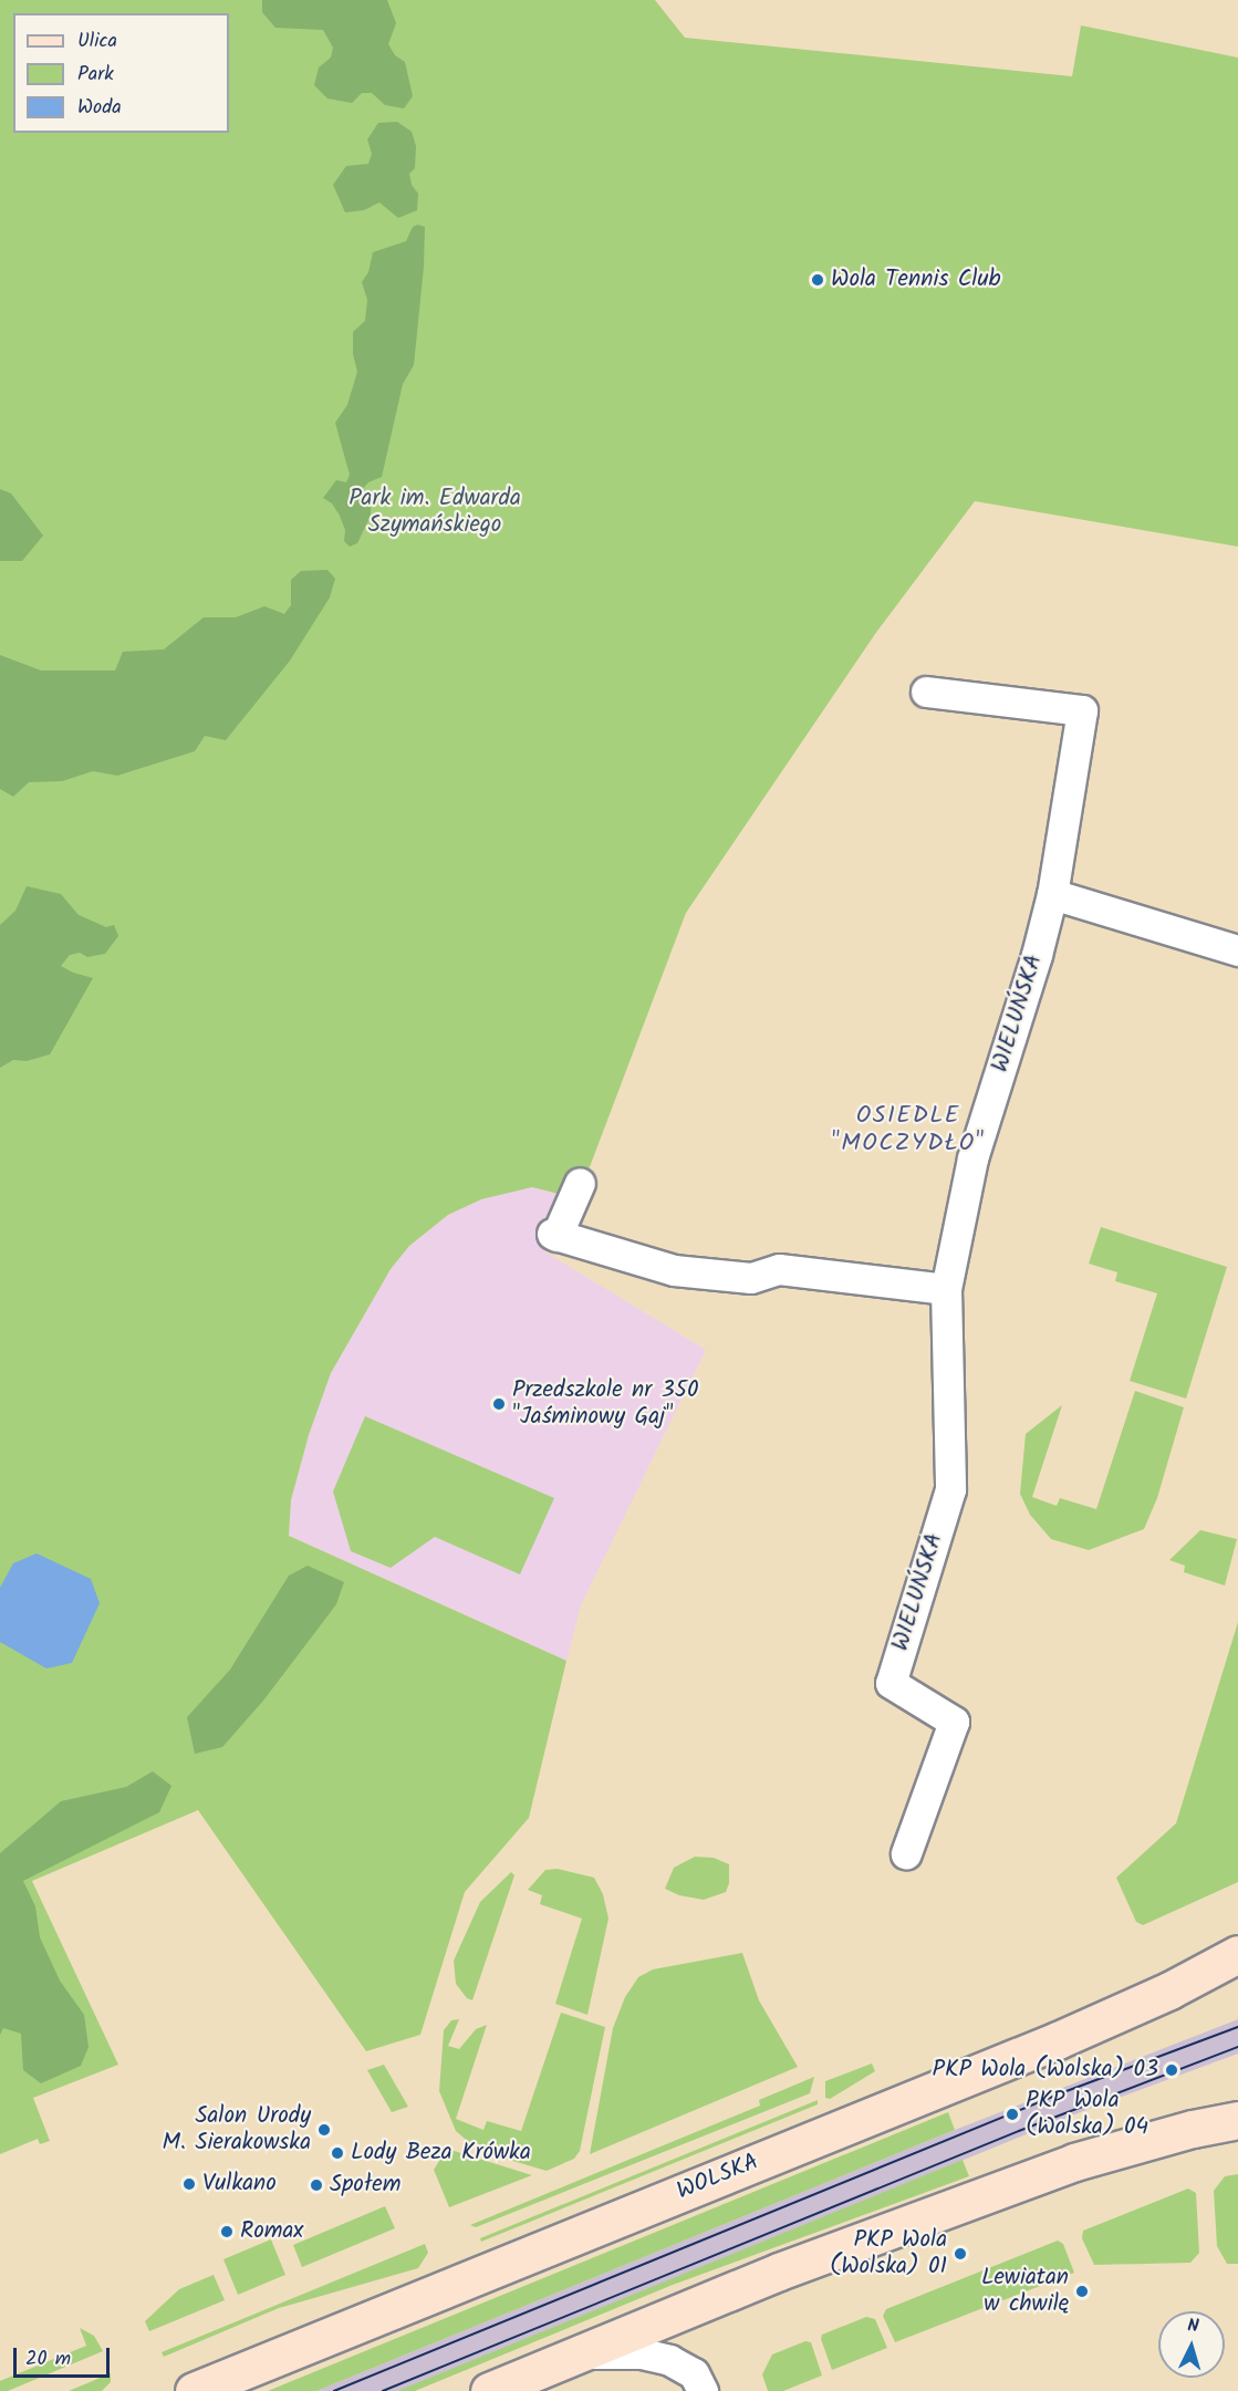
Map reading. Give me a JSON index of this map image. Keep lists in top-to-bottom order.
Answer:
{
  "streets": {
    "main road": ["WOLSKA"],
    "street": ["WIELUŃSKA"]
  },
  "districts": ["OSIEDLE \"MOCZYDŁO\""],
  "parks": ["Park im. Edwarda Szymańskiego"],
  "places": [
    "Wola Tennis Club",
    "Przedszkole nr 350 \"Jaśminowy Gaj\"",
    "PKP Wola (Wolska) 03",
    "PKP Wola (Wolska) 04",
    "Salon Urody M. Sierakowska",
    "Lody Beza Krówka",
    "Vulkano",
    "Społem",
    "Romax",
    "PKP Wola (Wolska) 01",
    "Lewiatan w chwilę"
  ],
  "legend": ["Ulica", "Park", "Woda"],
  "scale_bar": "20 m",
  "north": "top"
}
